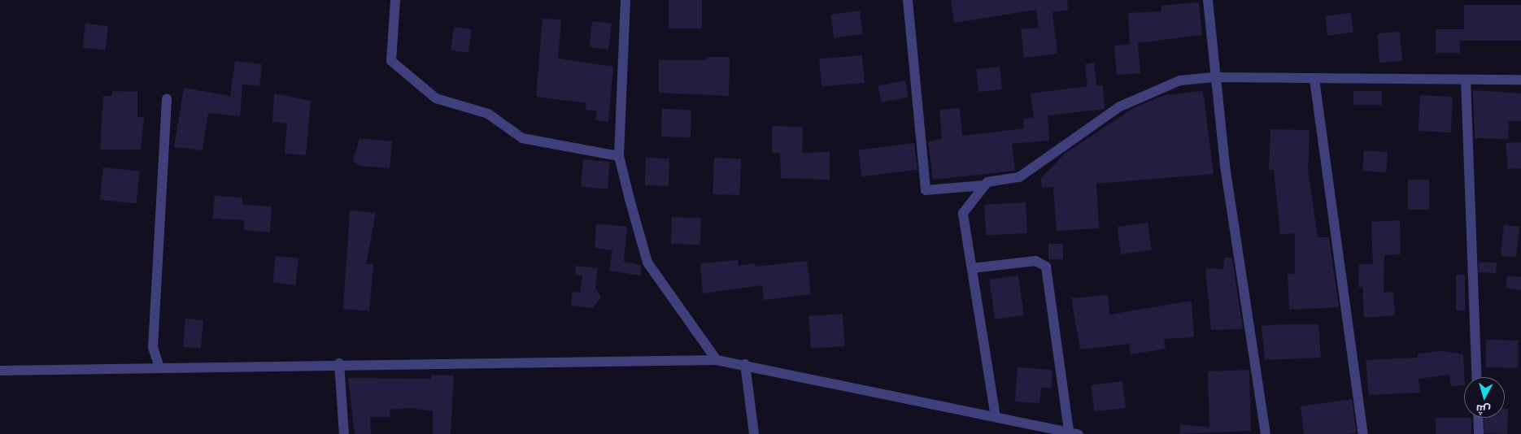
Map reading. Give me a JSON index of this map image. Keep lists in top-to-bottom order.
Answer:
{
  "north": "bottom"
}
